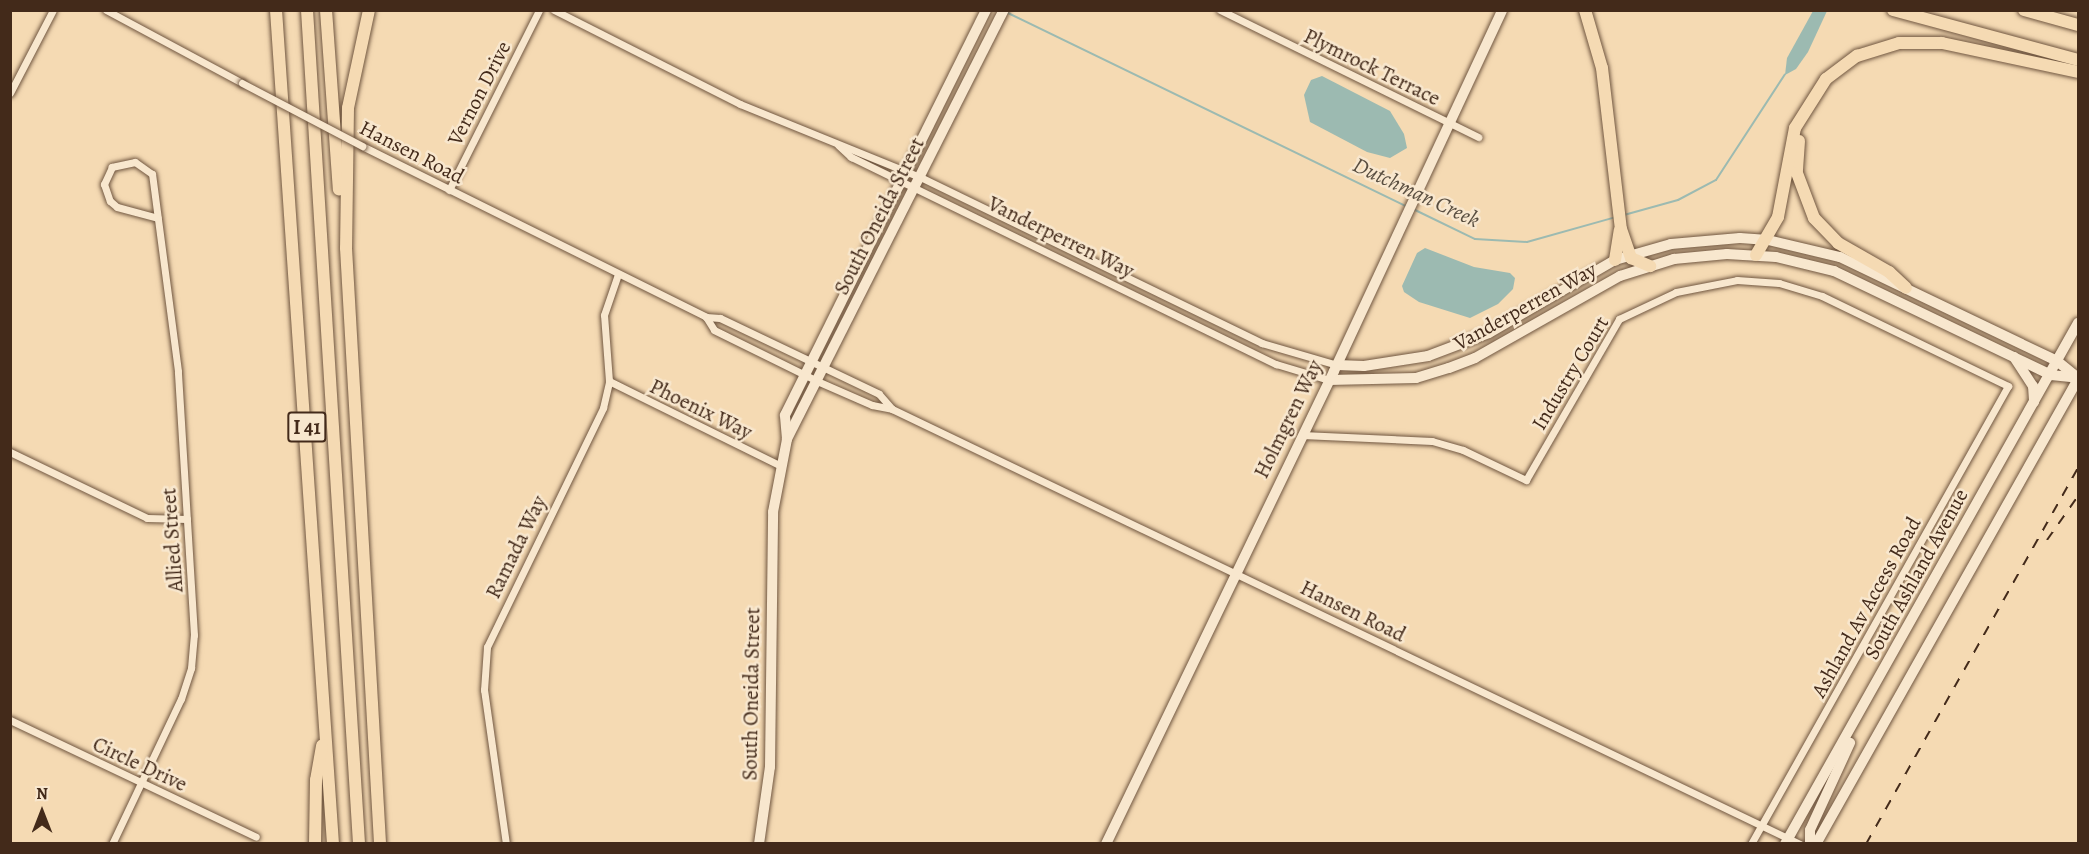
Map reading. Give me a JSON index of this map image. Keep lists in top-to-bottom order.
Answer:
{
  "streets": {
    "highway": ["I 41"],
    "street": [
      "Plymrock Terrace",
      "Vernon Drive",
      "Hansen Road",
      "South Oneida Street",
      "Vanderperren Way",
      "Industry Court",
      "Phoenix Way",
      "Holmgren Way",
      "Allied Street",
      "Ramada Way",
      "South Ashland Avenue",
      "Ashland Av Access Road",
      "Circle Drive"
    ]
  },
  "crossings": [
    ["Plymrock Terrace", "Holmgren Way"],
    ["Vernon Drive", "Hansen Road"],
    ["Hansen Road", "South Oneida Street"],
    ["Hansen Road", "Holmgren Way"],
    ["Hansen Road", "Ramada Way"],
    ["Hansen Road", "South Ashland Avenue"],
    ["Hansen Road", "Ashland Av Access Road"],
    ["South Oneida Street", "Vanderperren Way"],
    ["South Oneida Street", "Phoenix Way"],
    ["Vanderperren Way", "Holmgren Way"],
    ["Vanderperren Way", "South Ashland Avenue"],
    ["Industry Court", "Holmgren Way"],
    ["Industry Court", "Ashland Av Access Road"],
    ["Phoenix Way", "Ramada Way"],
    ["Allied Street", "Circle Drive"]
  ],
  "water": ["Dutchman Creek"],
  "north": "top"
}
